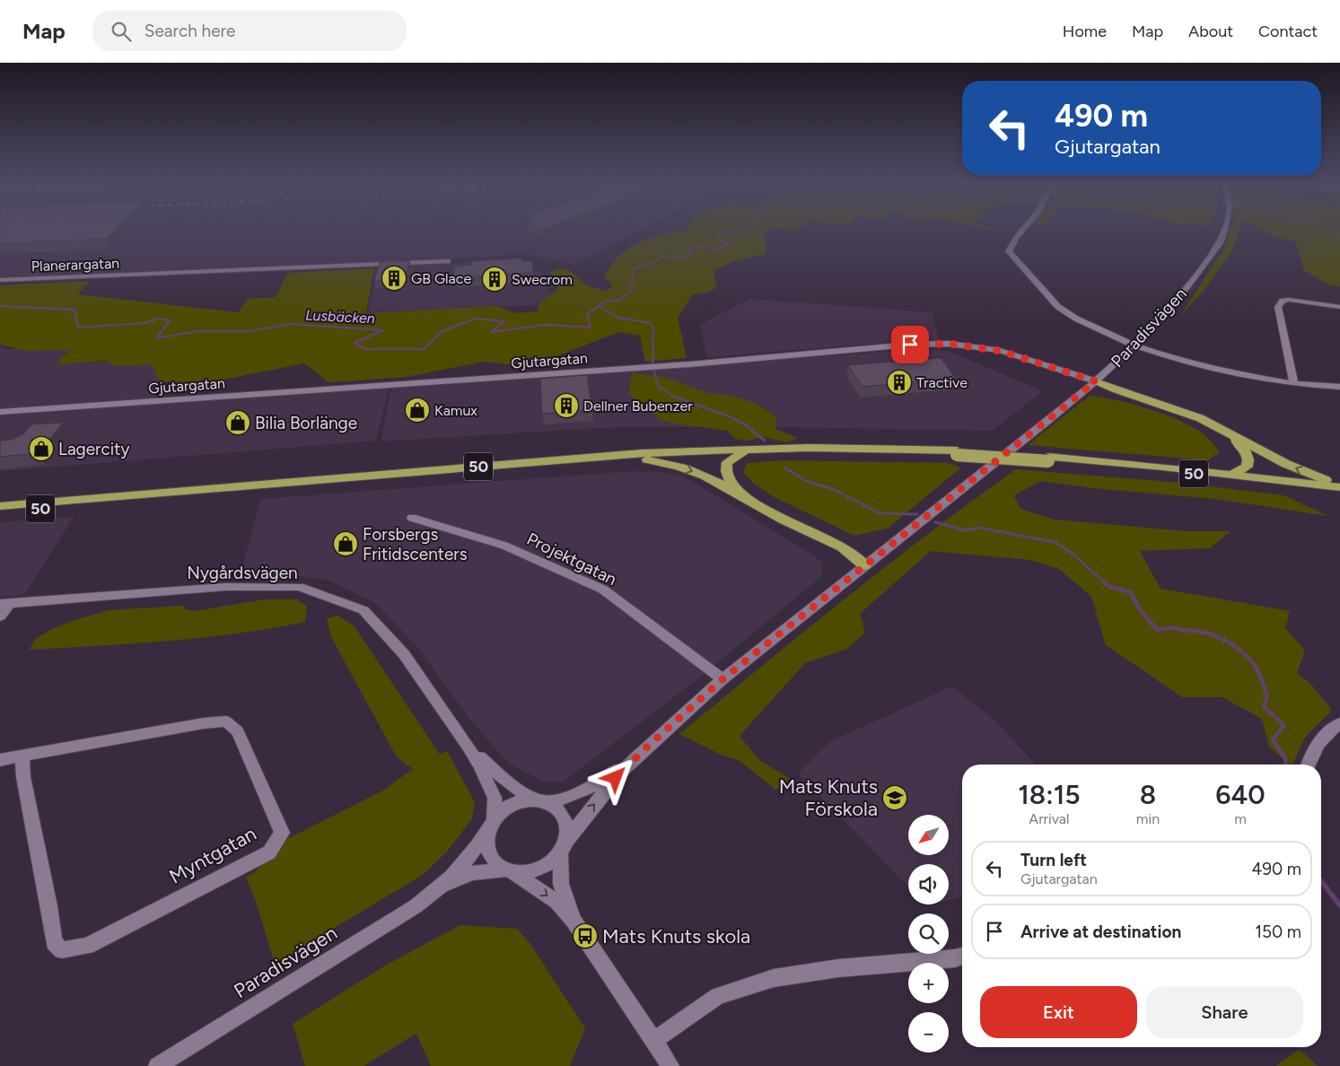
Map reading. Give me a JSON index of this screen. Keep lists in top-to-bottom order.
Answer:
{
  "streets": {
    "highway": ["50"],
    "street": [
      "Planerargatan",
      "Paradisvägen",
      "Gjutargatan",
      "Projektgatan",
      "Nygårdsvägen",
      "Myntgatan"
    ]
  },
  "crossings": [
    ["Paradisvägen", "Gjutargatan"],
    ["Paradisvägen", "Projektgatan"],
    ["Paradisvägen", "Nygårdsvägen"]
  ],
  "water": ["Lusbäcken"],
  "places": {
    "building": [
      "GB Glace",
      "Swecrom",
      "Tractive",
      "Dellner Bubenzer"
    ],
    "shop": [
      "Kamux",
      "Bilia Borlänge",
      "Lagercity",
      "Forsbergs Fritidscenters"
    ],
    "school or university": ["Mats Knuts Förskola"],
    "bus stop": ["Mats Knuts skola"]
  },
  "north": "bottom left",
  "page": {
    "header": "Map",
    "search": "Search here",
    "nav": [
      "Home",
      "Map",
      "About",
      "Contact"
    ],
    "turn": ["490 m", "Gjutargatan"],
    "eta": [
      "18:15",
      "Arrival",
      "8",
      "min",
      "640",
      "m"
    ],
    "map_buttons": ["+", "−"],
    "list": [
      {
        "name": "Turn left",
        "note": "Gjutargatan",
        "value": "490 m"
      },
      {
        "name": "Arrive at destination",
        "value": "150 m"
      }
    ],
    "buttons": ["Exit", "Share"]
  }
}
